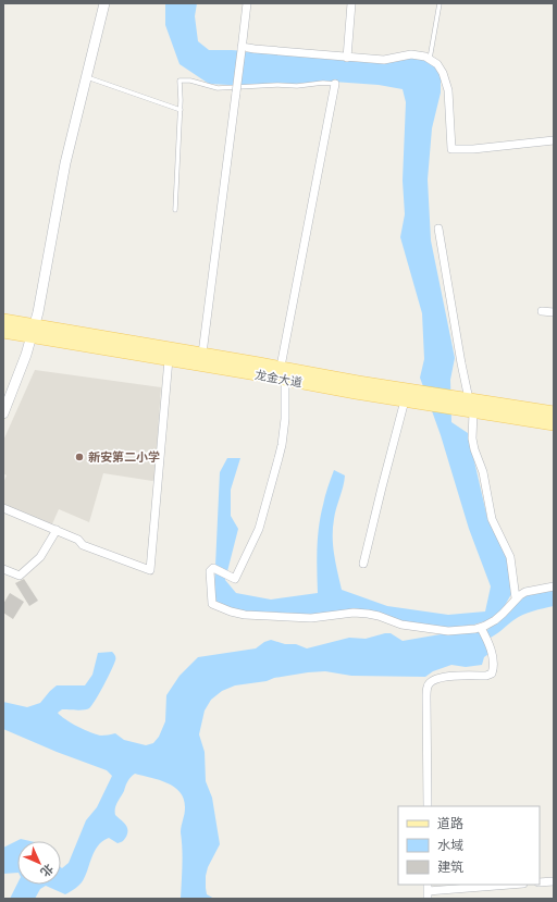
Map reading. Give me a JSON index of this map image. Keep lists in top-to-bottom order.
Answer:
{
  "streets": {
    "main road": ["龙金大道"]
  },
  "places": ["新安第二小学"],
  "legend": ["道路", "水域", "建筑"],
  "north": "bottom right"
}
